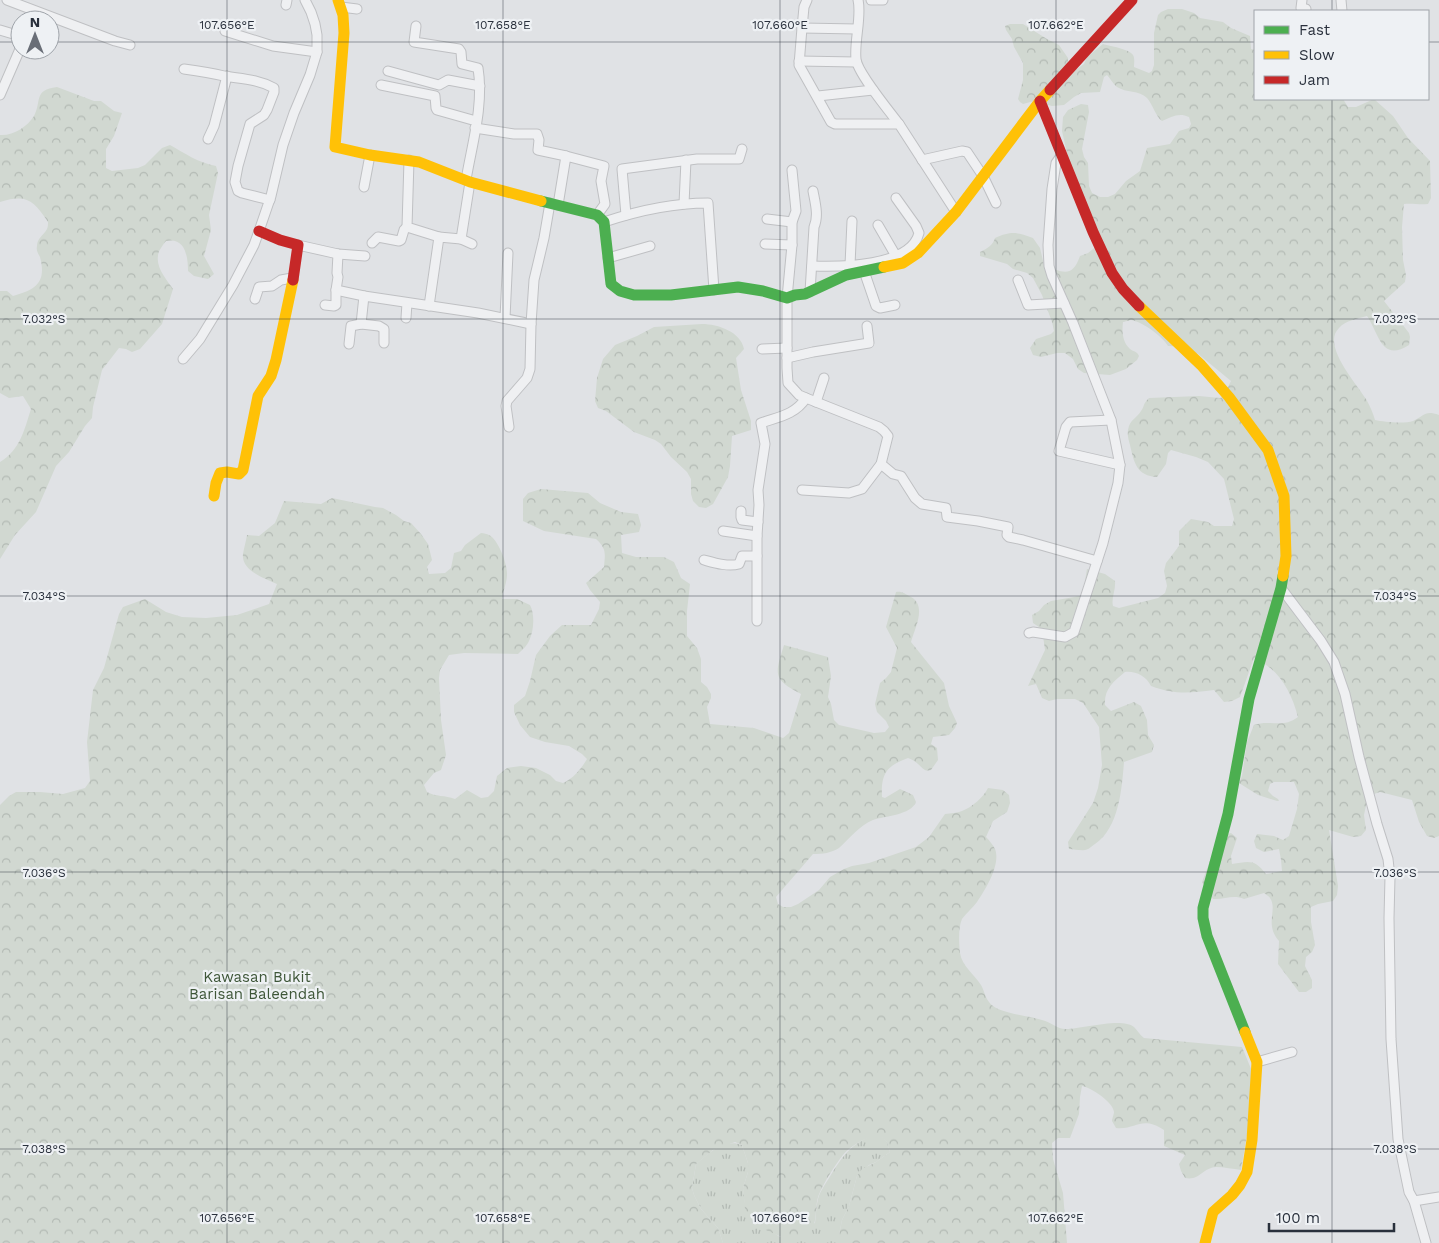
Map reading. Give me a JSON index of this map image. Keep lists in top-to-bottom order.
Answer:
{
  "parks": ["Kawasan Bukit Barisan Baleendah"],
  "legend": ["Fast", "Slow", "Jam"],
  "scale_bar": "100 m",
  "north": "top",
  "coordinates": [
    "107.656°E",
    "107.658°E",
    "107.660°E",
    "107.662°E",
    "7.032°S",
    "7.034°S",
    "7.036°S",
    "7.038°S"
  ]
}
